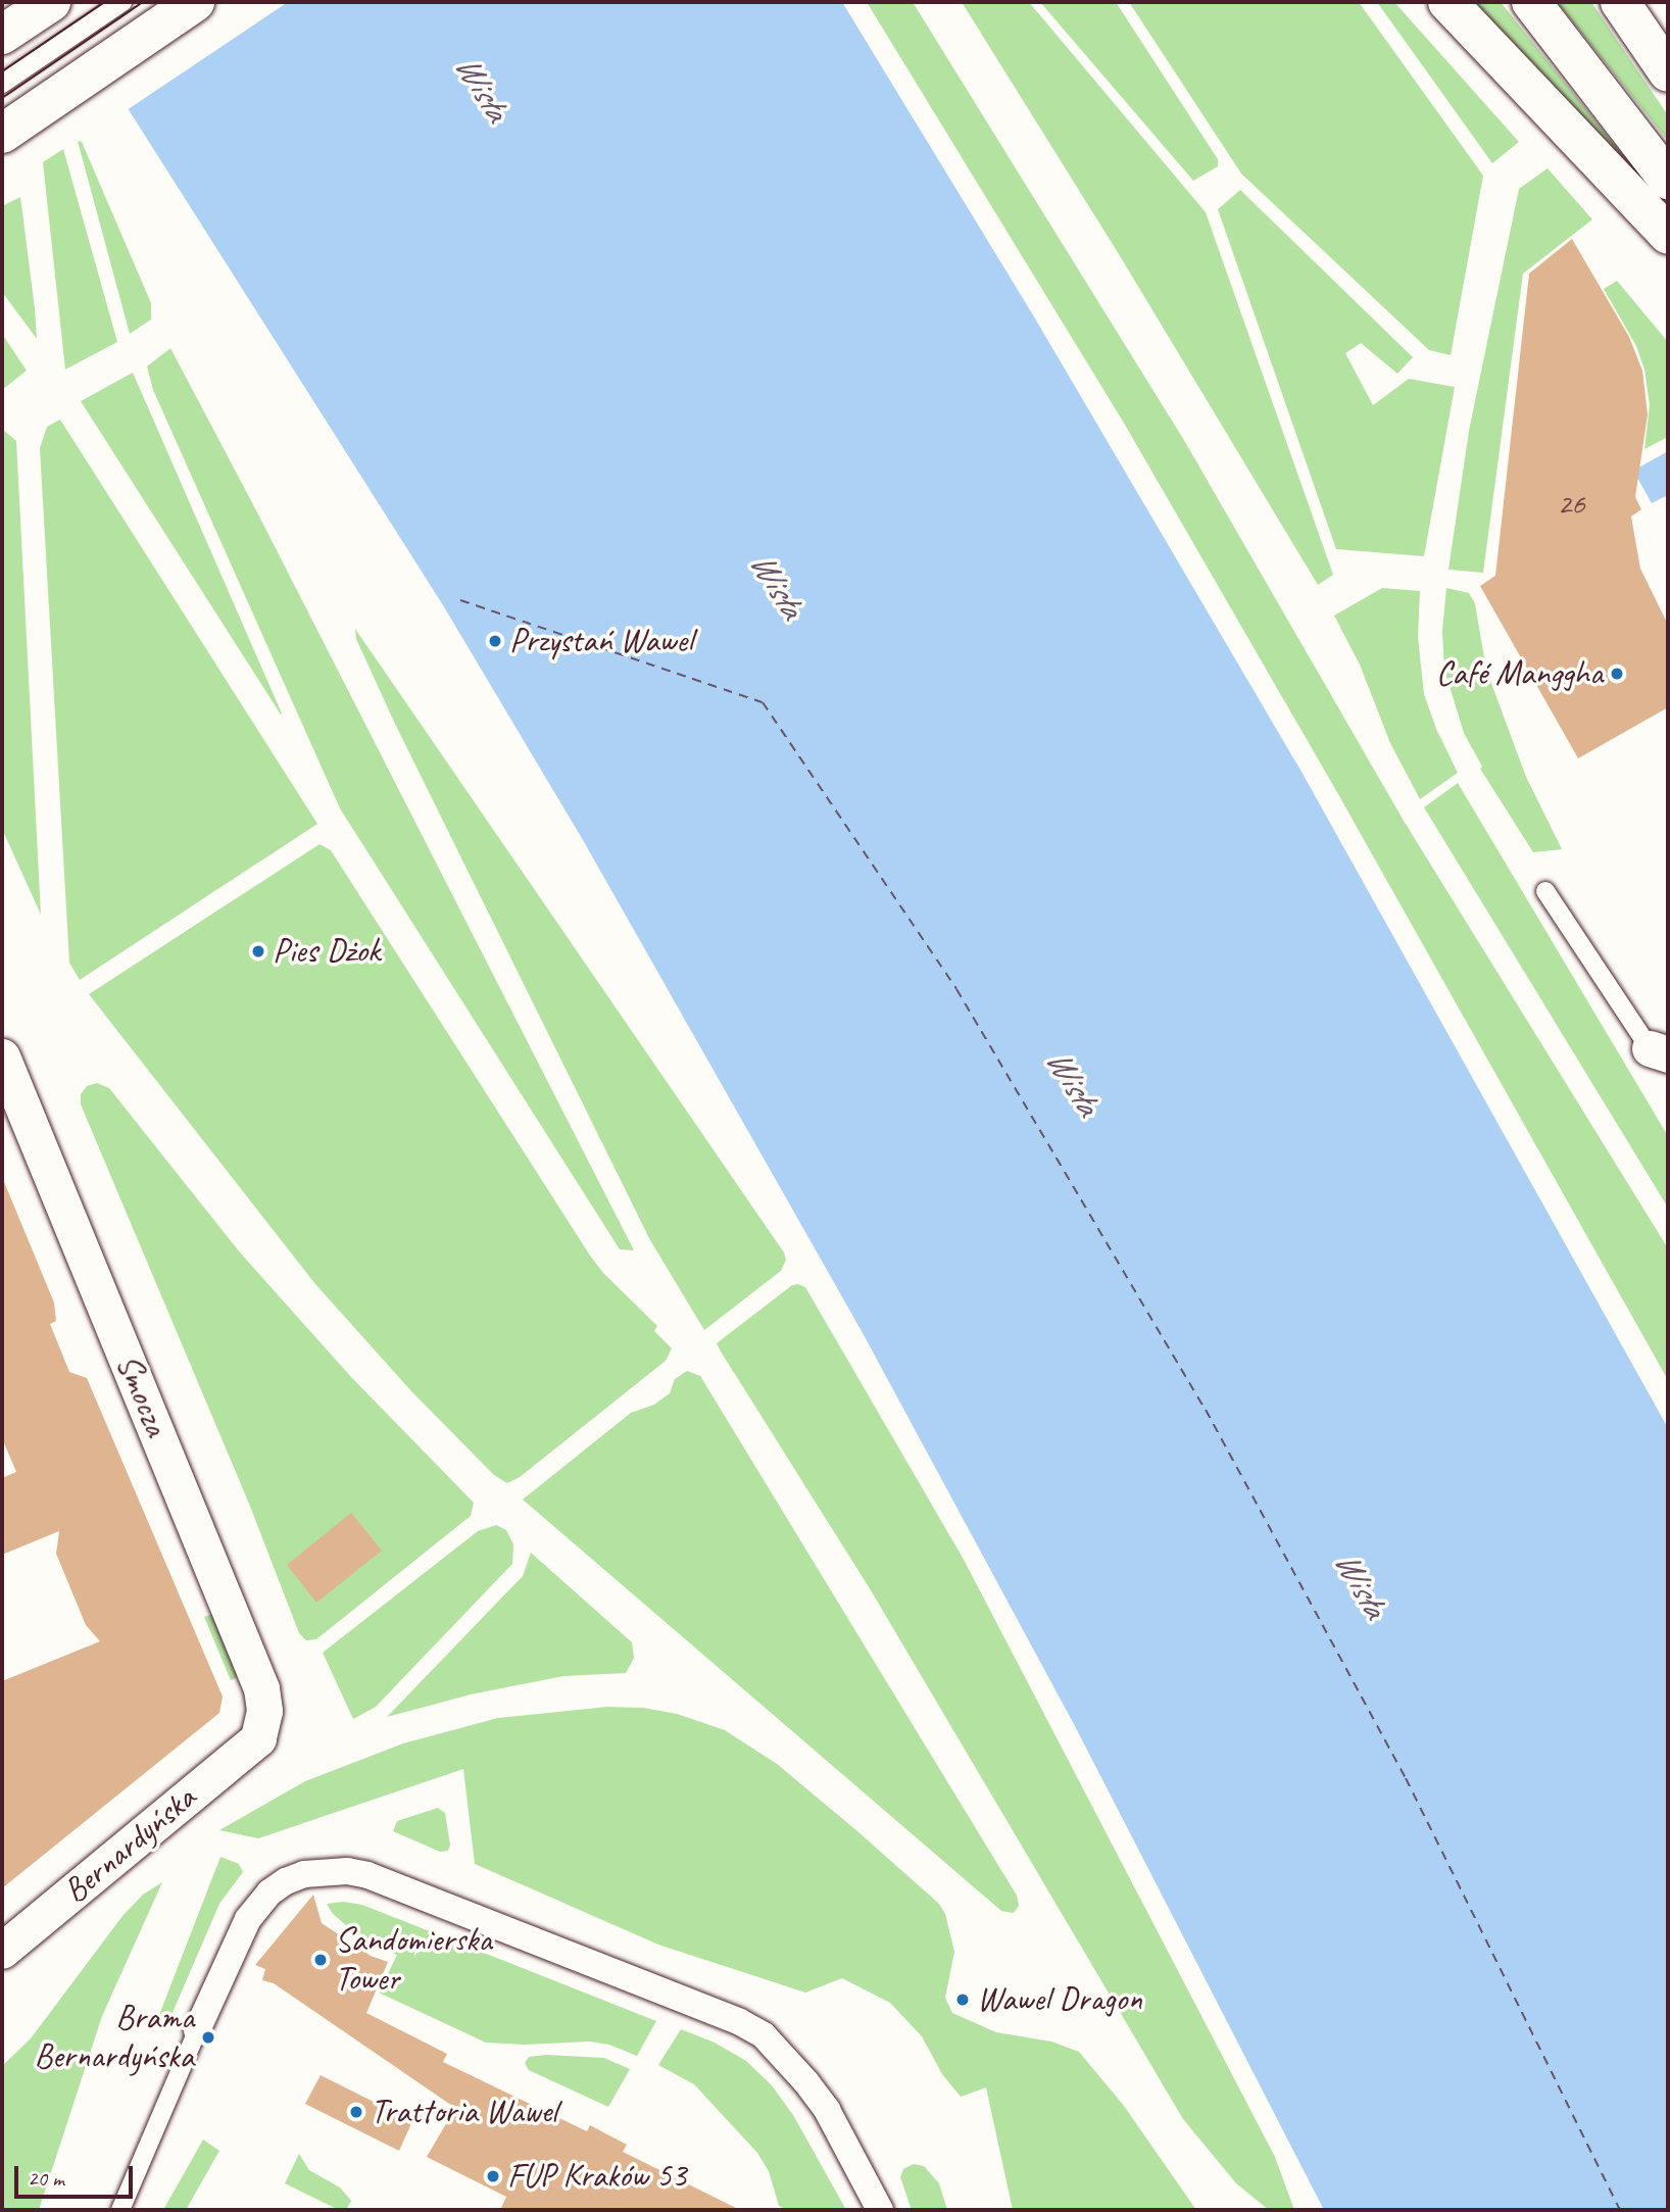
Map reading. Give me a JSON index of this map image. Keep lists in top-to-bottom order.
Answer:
{
  "streets": {
    "street": ["Smocza", "Bernardyńska"]
  },
  "crossings": [
    ["Smocza", "Bernardyńska"]
  ],
  "water": ["Wisła"],
  "places": [
    "Przystań Wawel",
    "Café Manggha",
    "Pies Dżok",
    "Sandomierska Tower",
    "Wawel Dragon",
    "Brama Bernardyńska",
    "Trattoria Wawel",
    "FUP Kraków 53"
  ],
  "house_numbers": ["26"],
  "scale_bar": "20 m"
}
